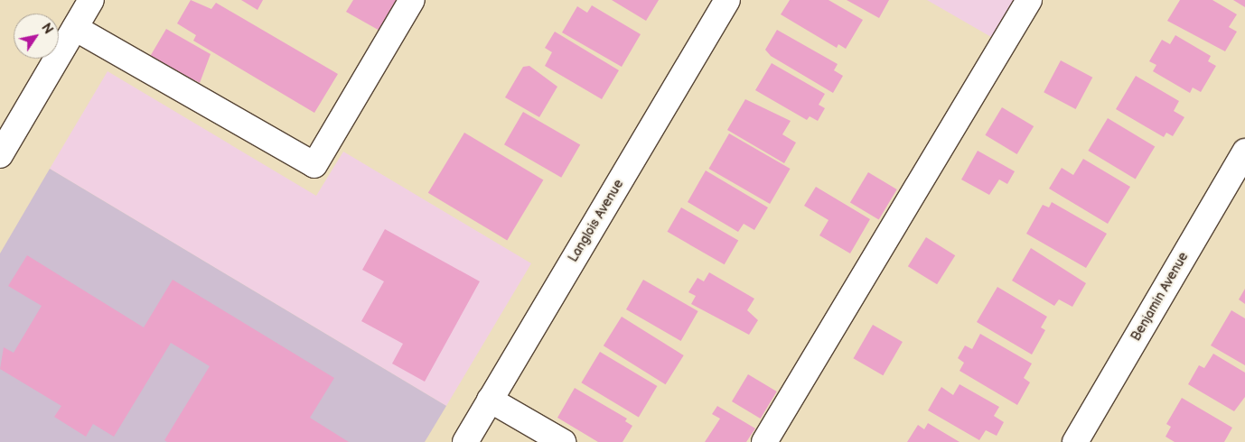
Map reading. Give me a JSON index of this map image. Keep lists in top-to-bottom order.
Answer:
{
  "streets": {
    "street": ["Langlois Avenue", "Benjamin Avenue"]
  },
  "north": "top right"
}
